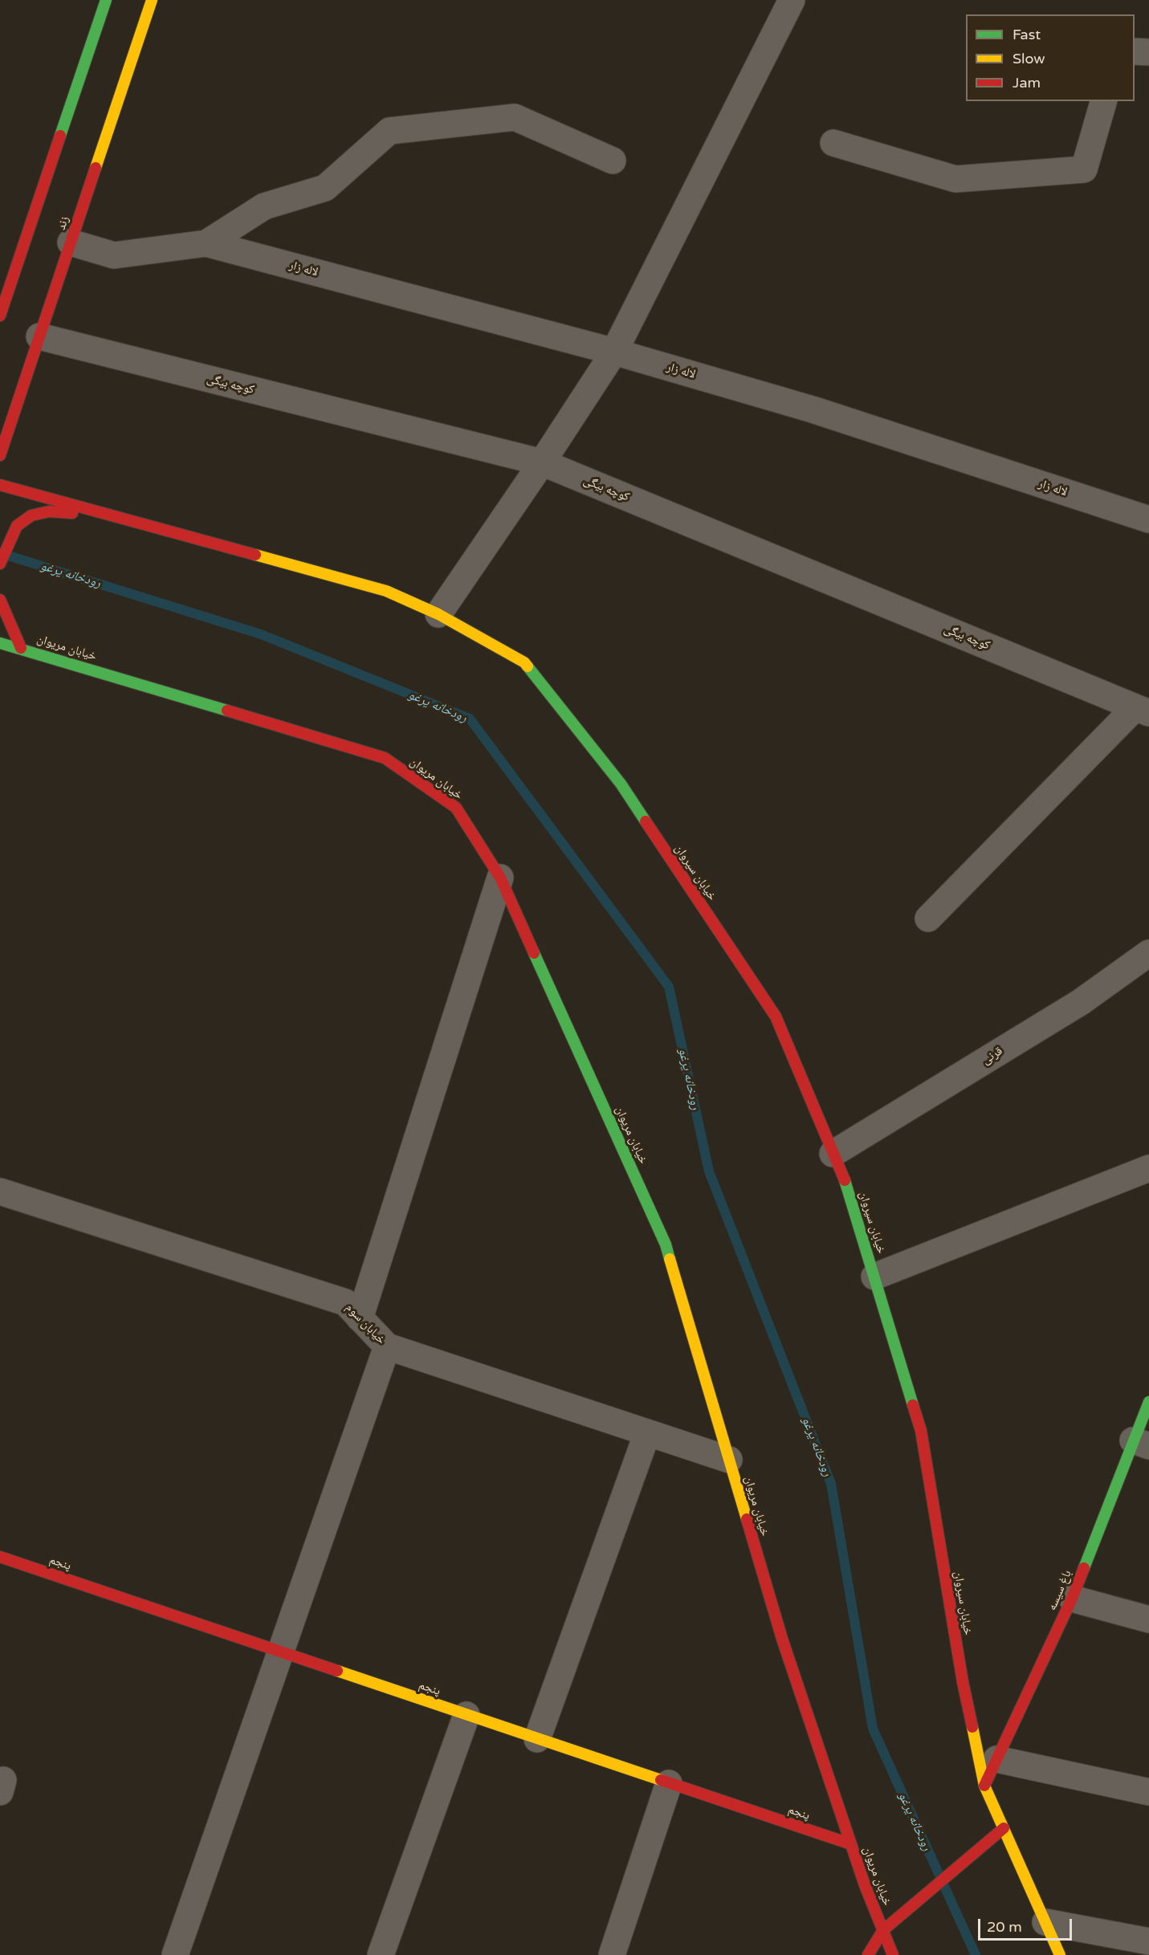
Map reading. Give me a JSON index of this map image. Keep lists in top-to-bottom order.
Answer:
{
  "streets": {
    "street": [
      "زند",
      "لاله زار",
      "کوچه بیگی",
      "خیابان مریوان",
      "خیابان سیروان",
      "قرنی",
      "خیابان سوم",
      "پنجم",
      "باغ سیسه"
    ]
  },
  "crossings": [
    ["زند", "کوچه بیگی"],
    ["خیابان مریوان", "خیابان سوم"],
    ["خیابان مریوان", "پنجم"],
    ["خیابان سیروان", "قرنی"],
    ["خیابان سیروان", "باغ سیسه"]
  ],
  "water": ["رودخانه یرغو"],
  "legend": ["Fast", "Slow", "Jam"],
  "scale_bar": "20 m"
}
